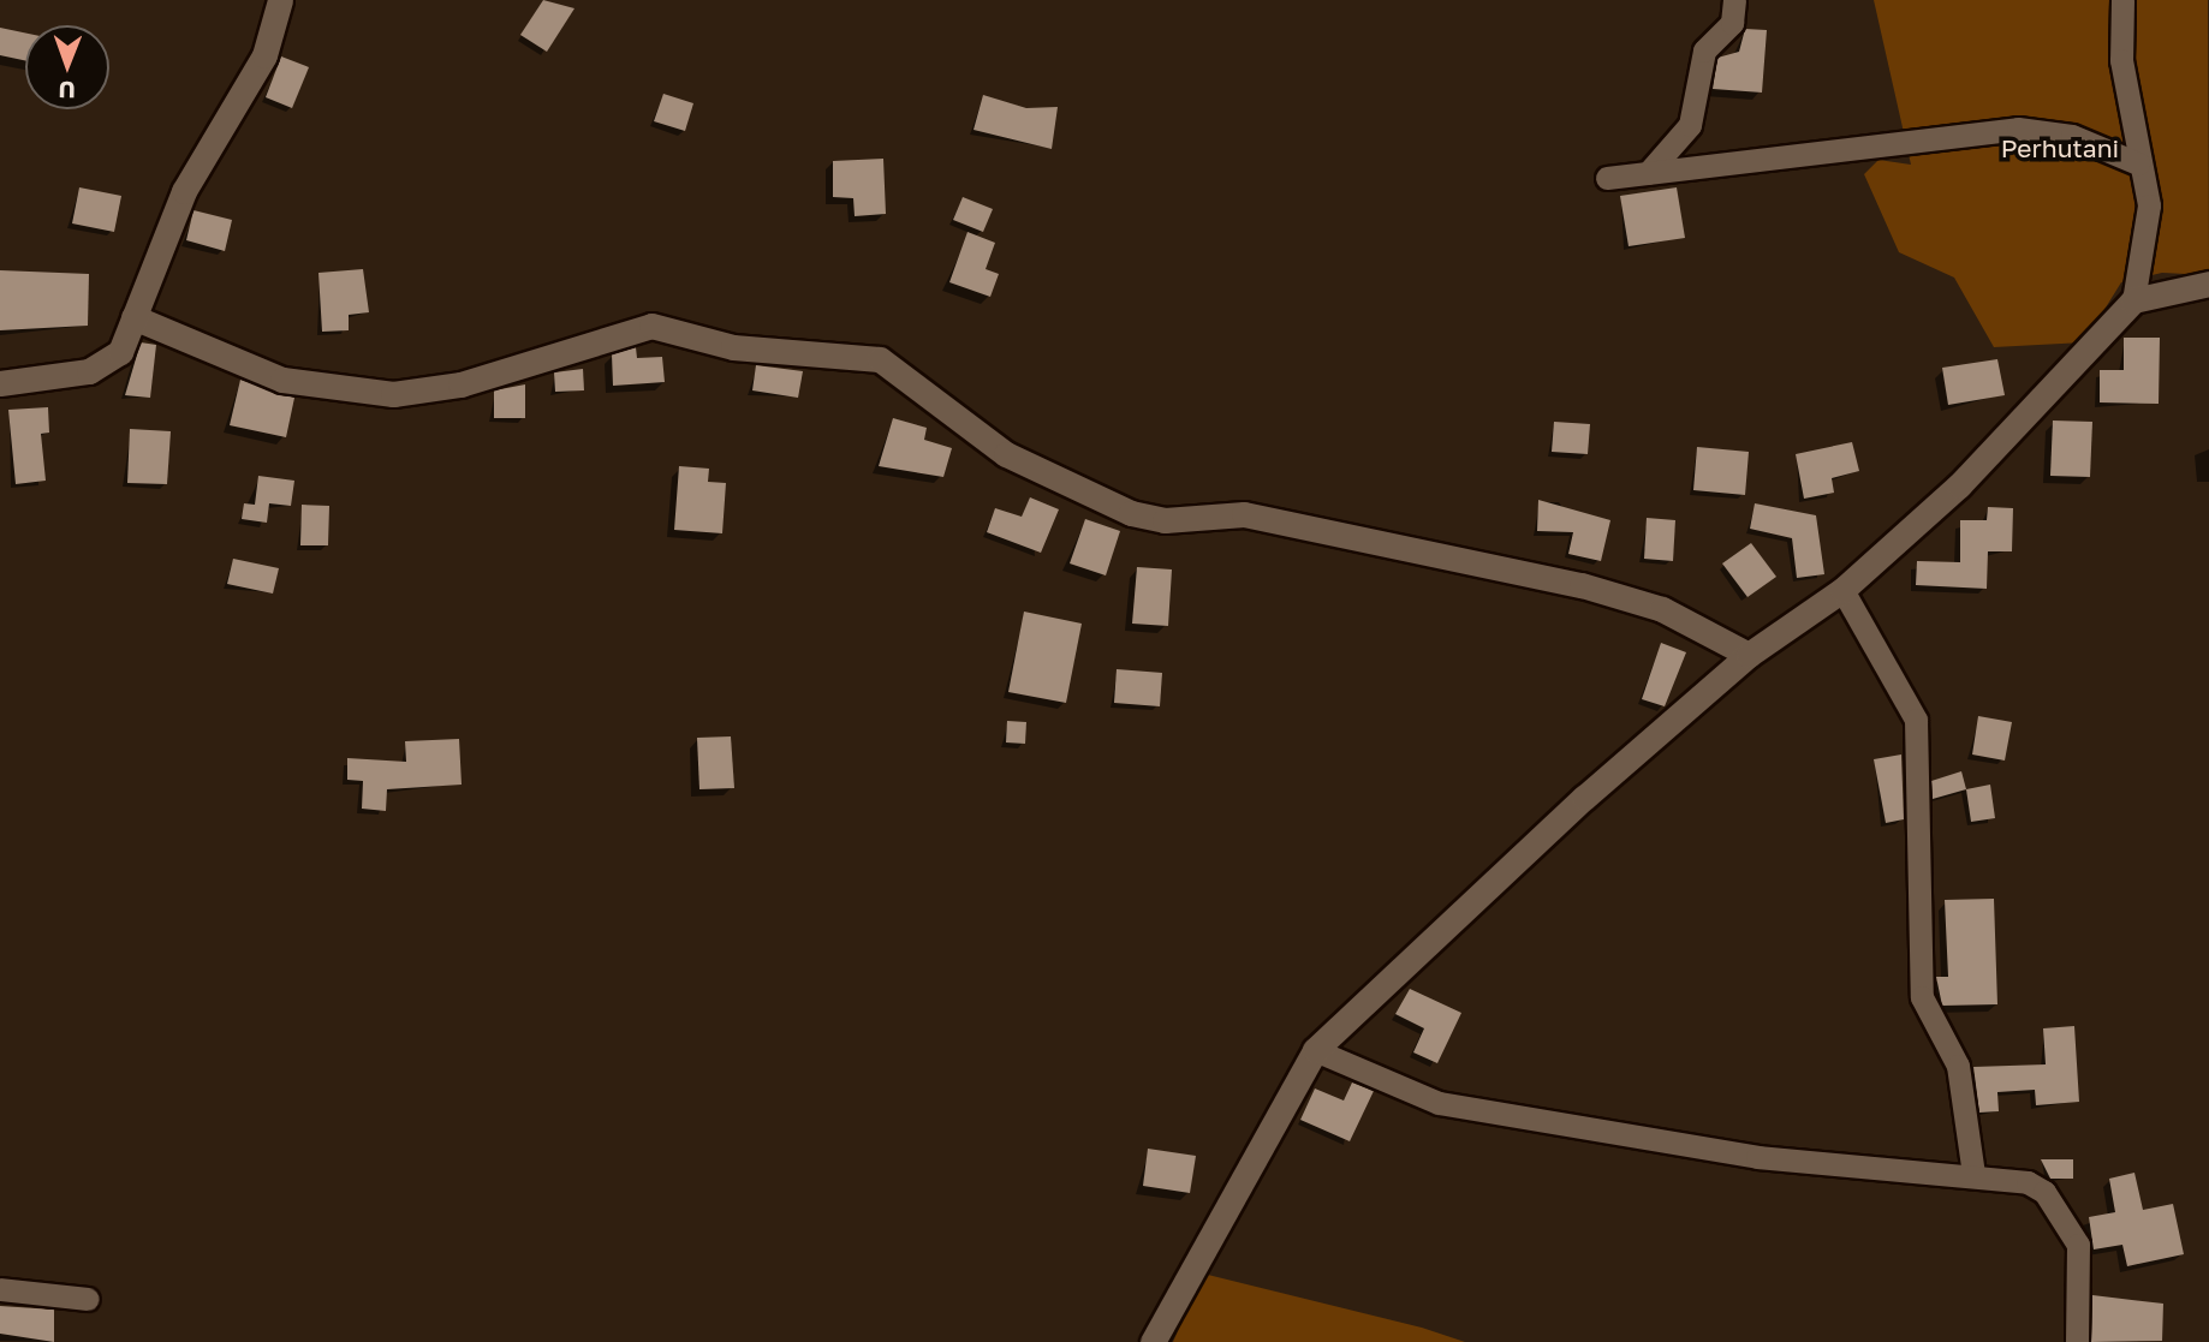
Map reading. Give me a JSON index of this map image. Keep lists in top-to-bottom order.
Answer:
{
  "parks": ["Perhutani"],
  "north": "bottom"
}
